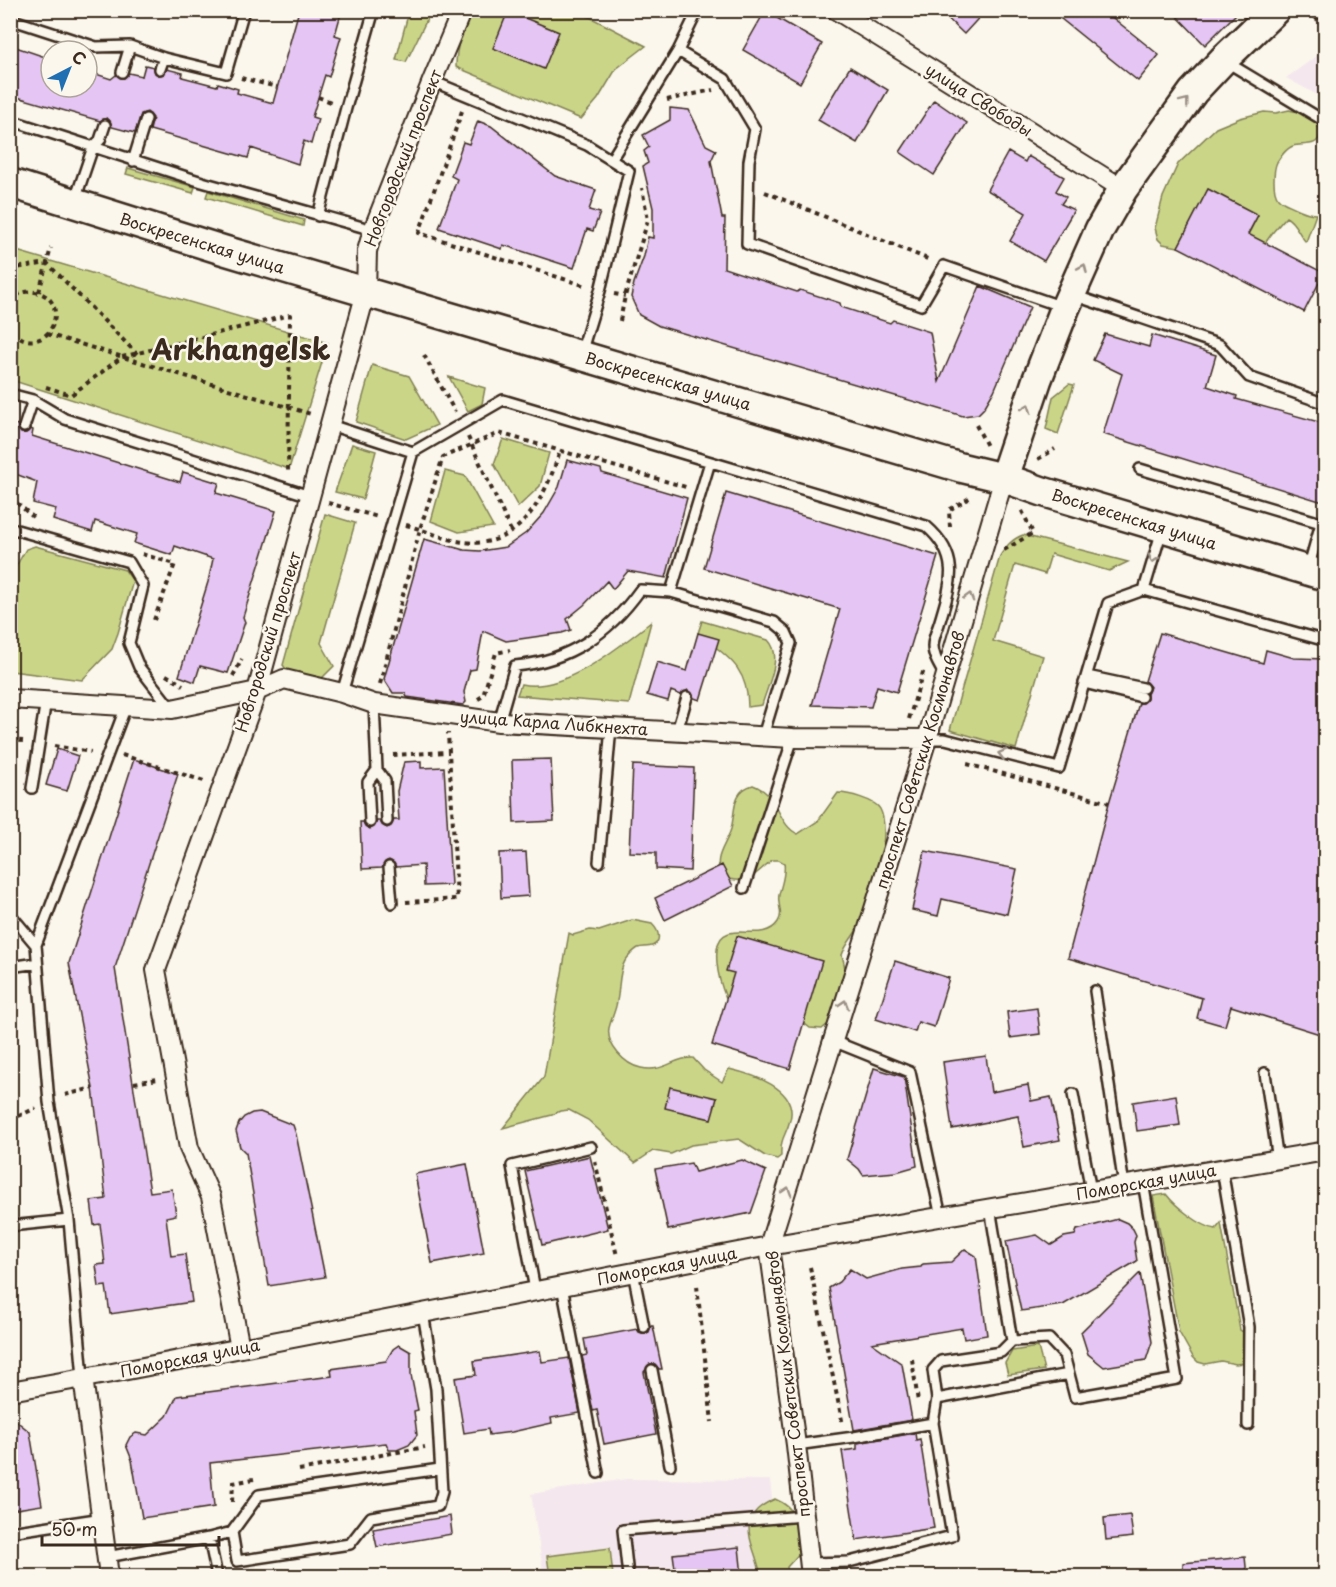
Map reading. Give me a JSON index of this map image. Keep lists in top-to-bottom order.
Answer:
{
  "streets": {
    "main road": ["Воскресенская улица", "проспект Советских Космонавтов"],
    "street": [
      "улица Свободы",
      "Новгородский проспект",
      "улица Карла Либкнехта",
      "Поморская улица"
    ]
  },
  "crossings": [
    ["улица Свободы", "проспект Советских Космонавтов"],
    ["Новгородский проспект", "Воскресенская улица"],
    ["Новгородский проспект", "улица Карла Либкнехта"],
    ["Новгородский проспект", "Поморская улица"],
    ["Воскресенская улица", "проспект Советских Космонавтов"],
    ["улица Карла Либкнехта", "проспект Советских Космонавтов"],
    ["проспект Советских Космонавтов", "Поморская улица"]
  ],
  "one_way": ["проспект Советских Космонавтов"],
  "districts": ["Arkhangelsk"],
  "scale_bar": "50 m",
  "north": "top right"
}
